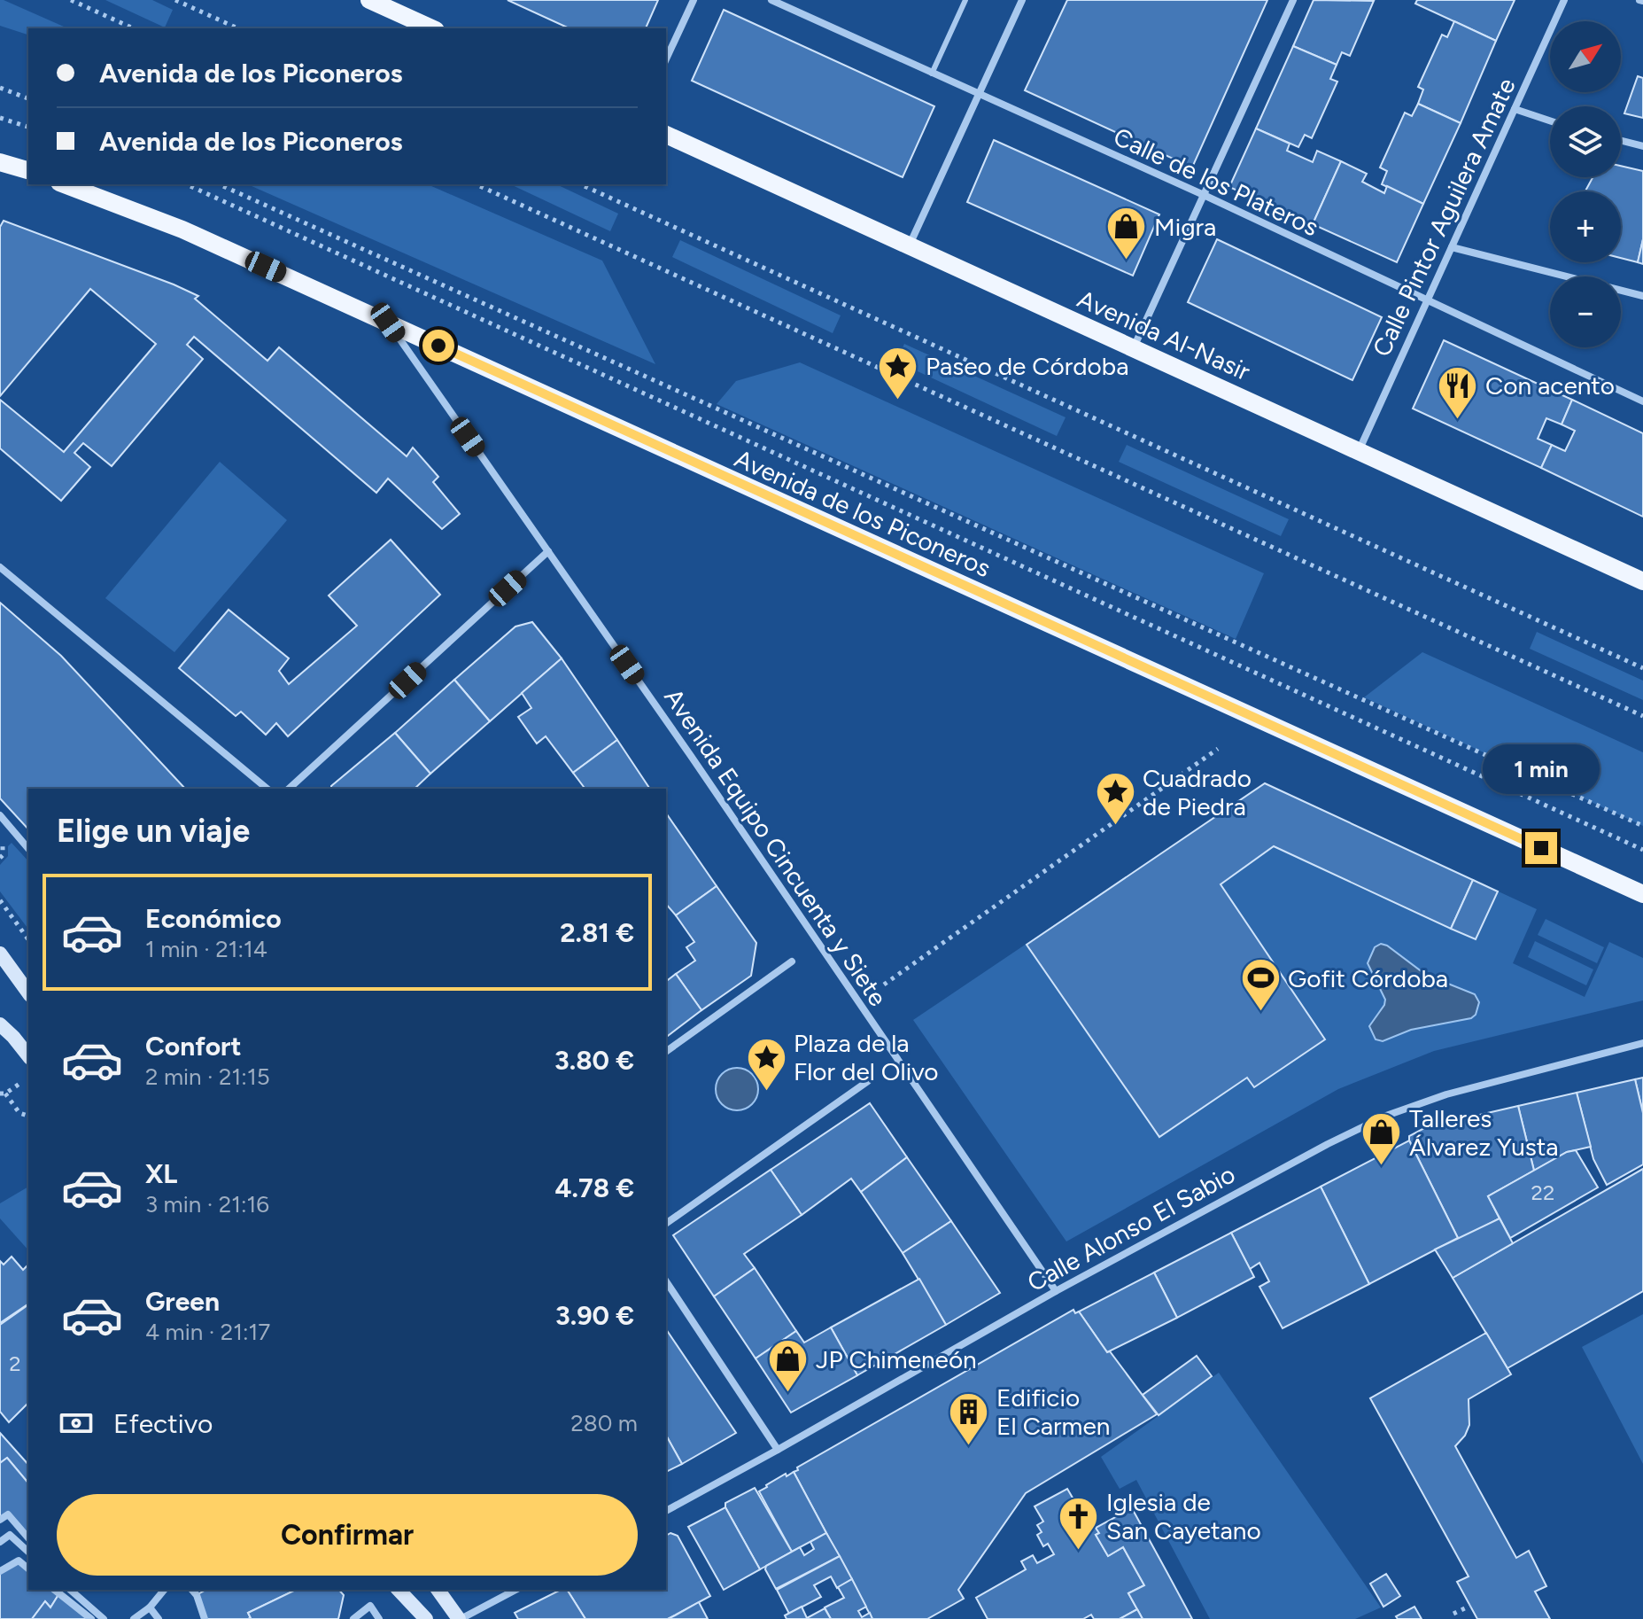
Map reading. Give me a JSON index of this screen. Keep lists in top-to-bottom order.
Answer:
{
  "streets": {
    "main road": ["Avenida Al-Nasir", "Avenida de los Piconeros"],
    "street": [
      "Calle de los Plateros",
      "Calle Pintor Aguilera Amate",
      "Avenida Equipo Cincuenta y Siete",
      "Calle Alonso El Sabio"
    ]
  },
  "crossings": [
    ["Calle de los Plateros", "Calle Pintor Aguilera Amate"],
    ["Calle Pintor Aguilera Amate", "Avenida Al-Nasir"],
    ["Avenida de los Piconeros", "Avenida Equipo Cincuenta y Siete"],
    ["Avenida Equipo Cincuenta y Siete", "Calle Alonso El Sabio"]
  ],
  "places": {
    "shop": ["Migra", "Talleres Álvarez Yusta", "JP Chimeneón"],
    "place": ["Paseo de Córdoba", "Cuadrado de Piedra", "Plaza de la Flor del Olivo"],
    "restaurant": ["Con acento"],
    "sports": ["Gofit Córdoba"],
    "building": ["Edificio El Carmen"],
    "church": ["Iglesia de San Cayetano"]
  },
  "house_numbers": ["22", "2"],
  "north": "top right",
  "page": {
    "map_buttons": ["+", "−"],
    "banner": ["Avenida de los Piconeros", "Avenida de los Piconeros"],
    "bubble": "1 min",
    "heading": "Elige un viaje",
    "list": [
      {
        "name": "Económico",
        "note": "1 min · 21:14",
        "value": "2.81 €"
      },
      {
        "name": "Confort",
        "note": "2 min · 21:15",
        "value": "3.80 €"
      },
      {
        "name": "XL",
        "note": "3 min · 21:16",
        "value": "4.78 €"
      },
      {
        "name": "Green",
        "note": "4 min · 21:17",
        "value": "3.90 €"
      }
    ],
    "pay": ["Efectivo", "280 m"],
    "buttons": "Confirmar"
  }
}
